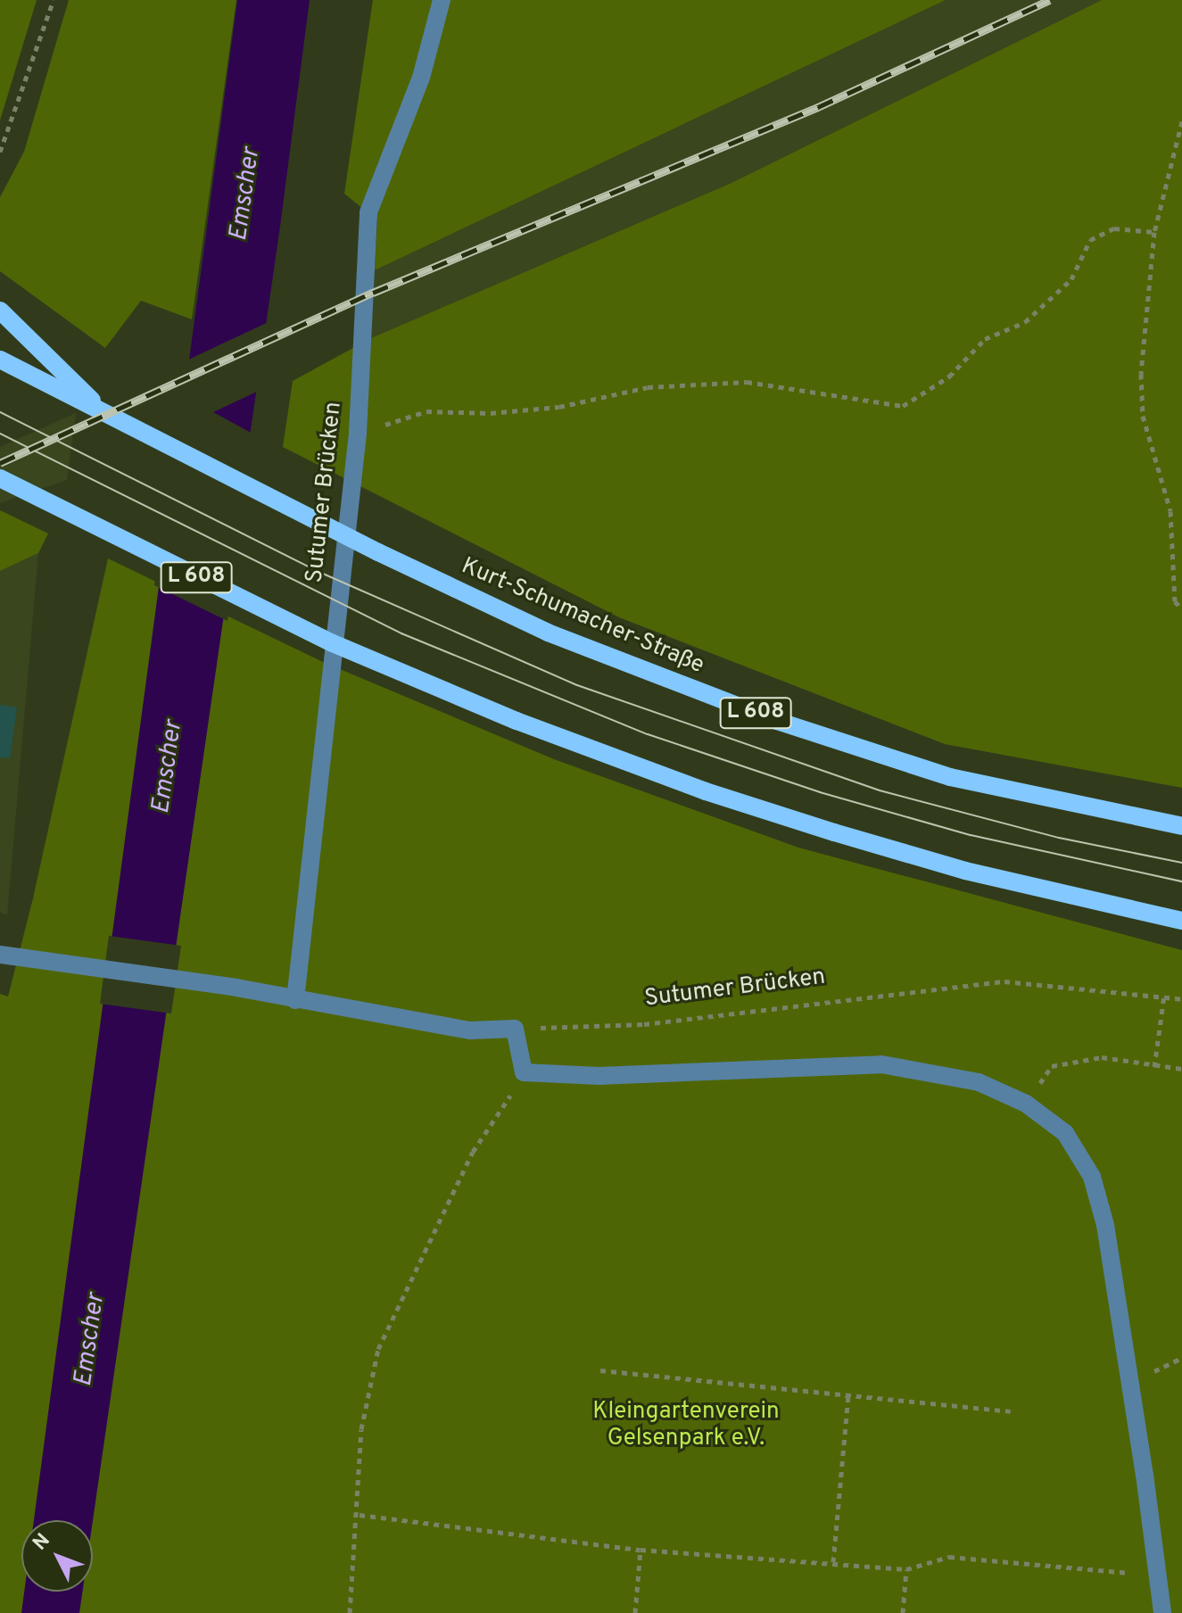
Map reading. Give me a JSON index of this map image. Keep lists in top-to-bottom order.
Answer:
{
  "streets": {
    "main road": ["L 608", "Kurt-Schumacher-Straße"],
    "street": ["Sutumer Brücken"]
  },
  "crossings": [
    ["L 608", "Kurt-Schumacher-Straße"]
  ],
  "water": ["Emscher"],
  "parks": ["Kleingartenverein Gelsenpark e.V."],
  "north": "top left"
}
